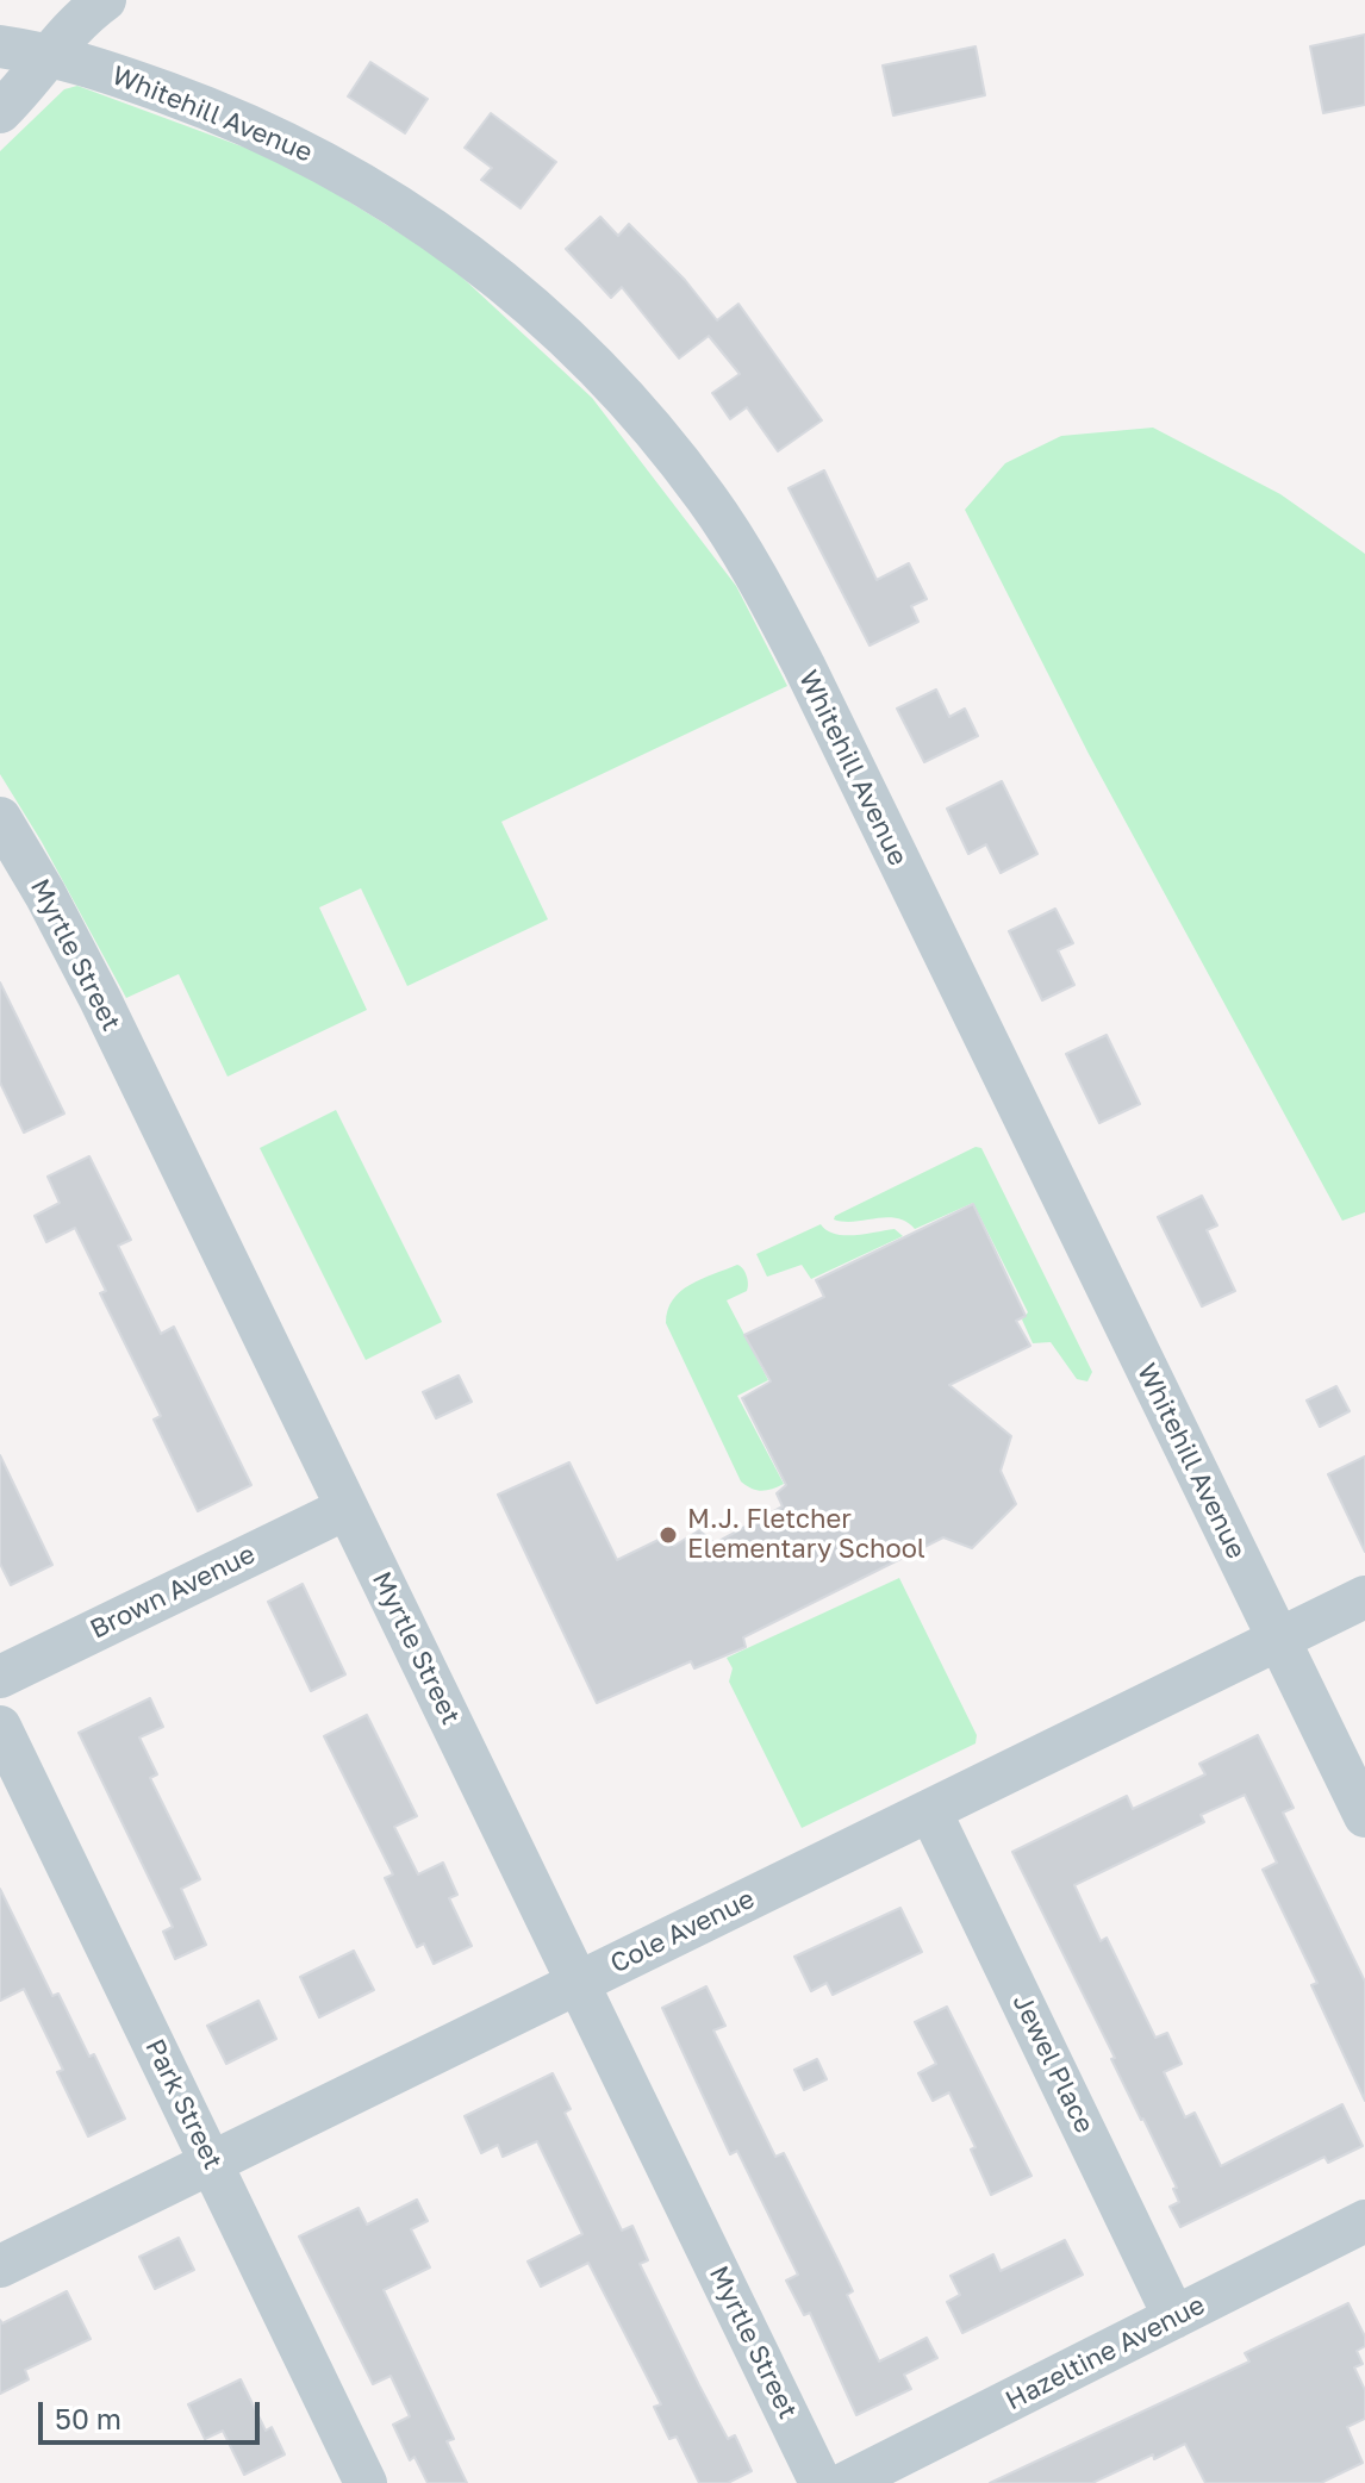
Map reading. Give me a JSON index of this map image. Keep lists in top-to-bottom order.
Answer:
{
  "streets": {
    "street": [
      "Whitehill Avenue",
      "Myrtle Street",
      "Brown Avenue",
      "Cole Avenue",
      "Jewel Place",
      "Park Street",
      "Hazeltine Avenue"
    ]
  },
  "crossings": [
    ["Whitehill Avenue", "Cole Avenue"],
    ["Myrtle Street", "Brown Avenue"],
    ["Myrtle Street", "Cole Avenue"],
    ["Cole Avenue", "Jewel Place"],
    ["Cole Avenue", "Park Street"],
    ["Jewel Place", "Hazeltine Avenue"]
  ],
  "places": ["M.J. Fletcher Elementary School"],
  "scale_bar": "50 m"
}
